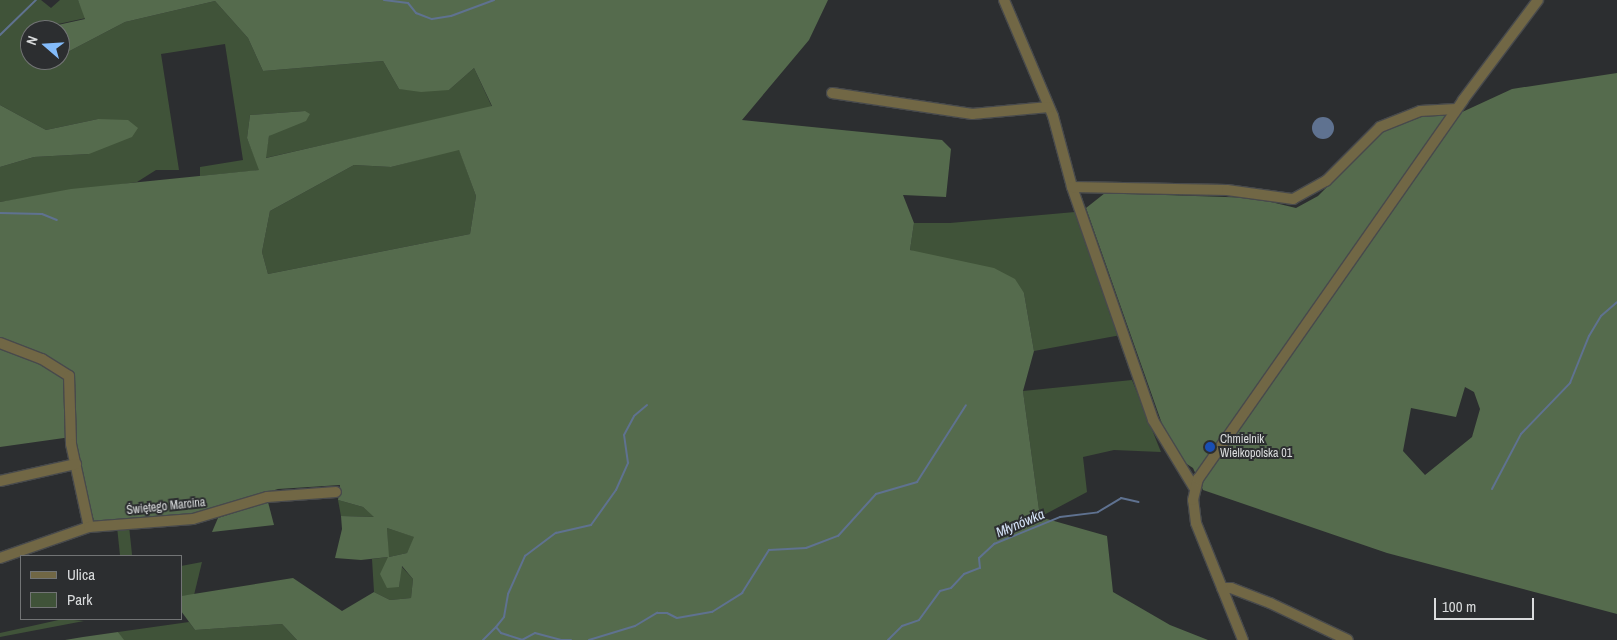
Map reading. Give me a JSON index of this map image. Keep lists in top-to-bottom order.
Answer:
{
  "streets": {
    "street": ["Świętego Marcina"]
  },
  "water": ["Młynówka"],
  "places": ["Chmielnik Wielkopolska 01"],
  "legend": ["Ulica", "Park"],
  "scale_bar": "100 m",
  "north": "left"
}
